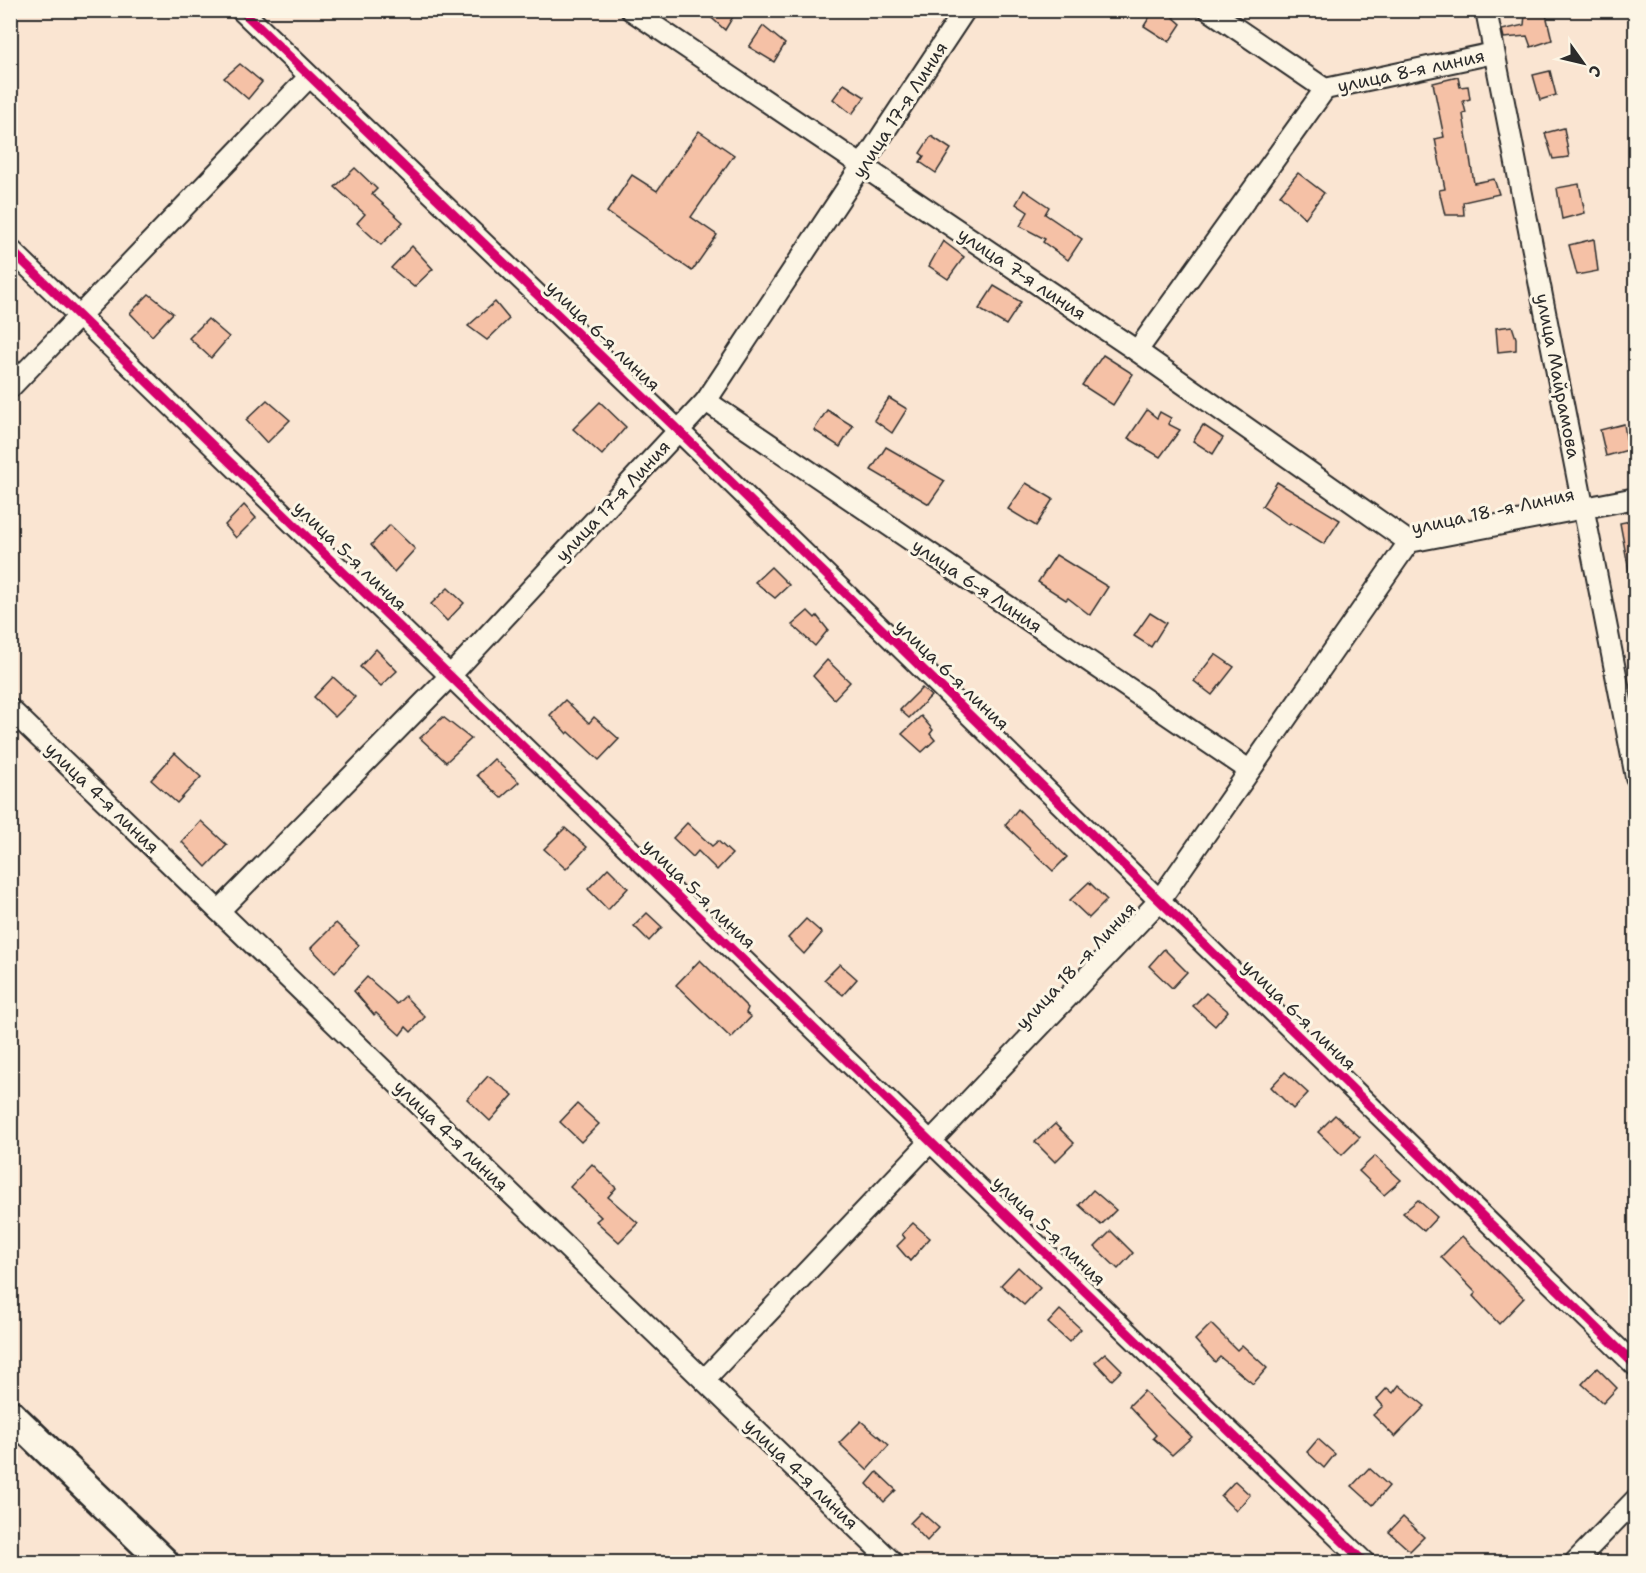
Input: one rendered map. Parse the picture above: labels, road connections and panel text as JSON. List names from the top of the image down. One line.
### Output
{"streets":{"street":["улица 8-я линия","улица 17-я Линия","улица 7-я линия","улица 6-я линия","улица Майрамова","улица 18 -я Линия","улица 5-я линия","улица 6-я Линия","улица 4-я линия"]},"crossings":[["улица 8-я линия","улица Майрамова"],["улица 17-я Линия","улица 7-я линия"],["улица 17-я Линия","улица 6-я линия"],["улица 17-я Линия","улица 5-я линия"],["улица 17-я Линия","улица 6-я Линия"],["улица 17-я Линия","улица 4-я линия"],["улица 7-я линия","улица 18 -я Линия"],["улица 6-я линия","улица 18 -я Линия"],["улица Майрамова","улица 18 -я Линия"],["улица 18 -я Линия","улица 5-я линия"],["улица 18 -я Линия","улица 6-я Линия"],["улица 18 -я Линия","улица 4-я линия"]],"north":"bottom right"}
